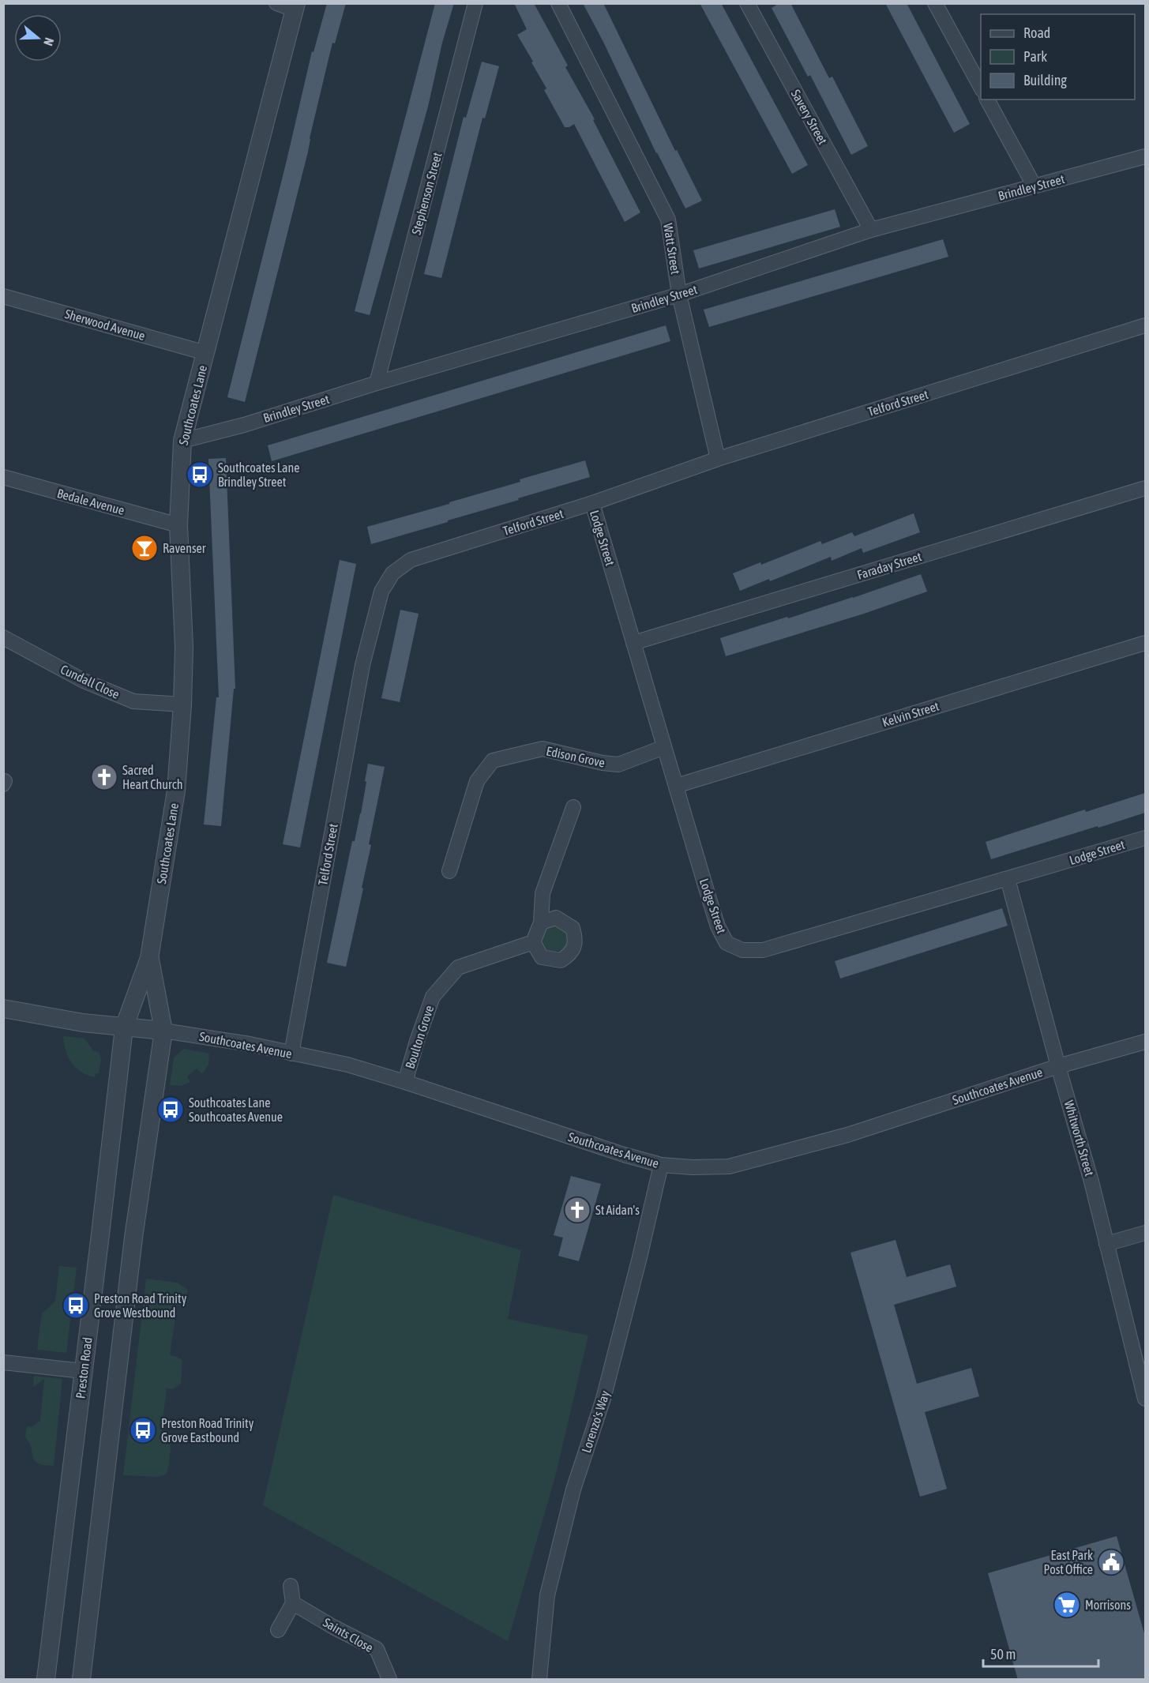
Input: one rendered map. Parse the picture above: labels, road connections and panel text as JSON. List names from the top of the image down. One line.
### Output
{"streets":{"street":["Savery Street","Brindley Street","Stephenson Street","Watt Street","Sherwood Avenue","Telford Street","Southcoates Lane","Bedale Avenue","Lodge Street","Faraday Street","Cundall Close","Kelvin Street","Edison Grove","Boulton Grove","Southcoates Avenue","Whitworth Street","Preston Road","Lorenzo's Way","Saints Close"]},"crossings":[["Savery Street","Brindley Street"],["Brindley Street","Stephenson Street"],["Brindley Street","Watt Street"],["Brindley Street","Southcoates Lane"],["Watt Street","Telford Street"],["Sherwood Avenue","Southcoates Lane"],["Telford Street","Lodge Street"],["Telford Street","Southcoates Avenue"],["Southcoates Lane","Bedale Avenue"],["Southcoates Lane","Cundall Close"],["Southcoates Lane","Southcoates Avenue"],["Southcoates Lane","Preston Road"],["Lodge Street","Faraday Street"],["Lodge Street","Kelvin Street"],["Lodge Street","Edison Grove"],["Lodge Street","Whitworth Street"],["Boulton Grove","Southcoates Avenue"],["Southcoates Avenue","Whitworth Street"],["Southcoates Avenue","Lorenzo's Way"]],"places":{"bus stop":["Southcoates Lane Brindley Street","Southcoates Lane Southcoates Avenue","Preston Road Trinity Grove Westbound","Preston Road Trinity Grove Eastbound"],"bar":["Ravenser"],"church":["Sacred Heart Church","St Aidan's"],"public building":["East Park Post Office"],"supermarket":["Morrisons"]},"legend":["Road","Park","Building"],"scale_bar":"50 m","north":"right"}
